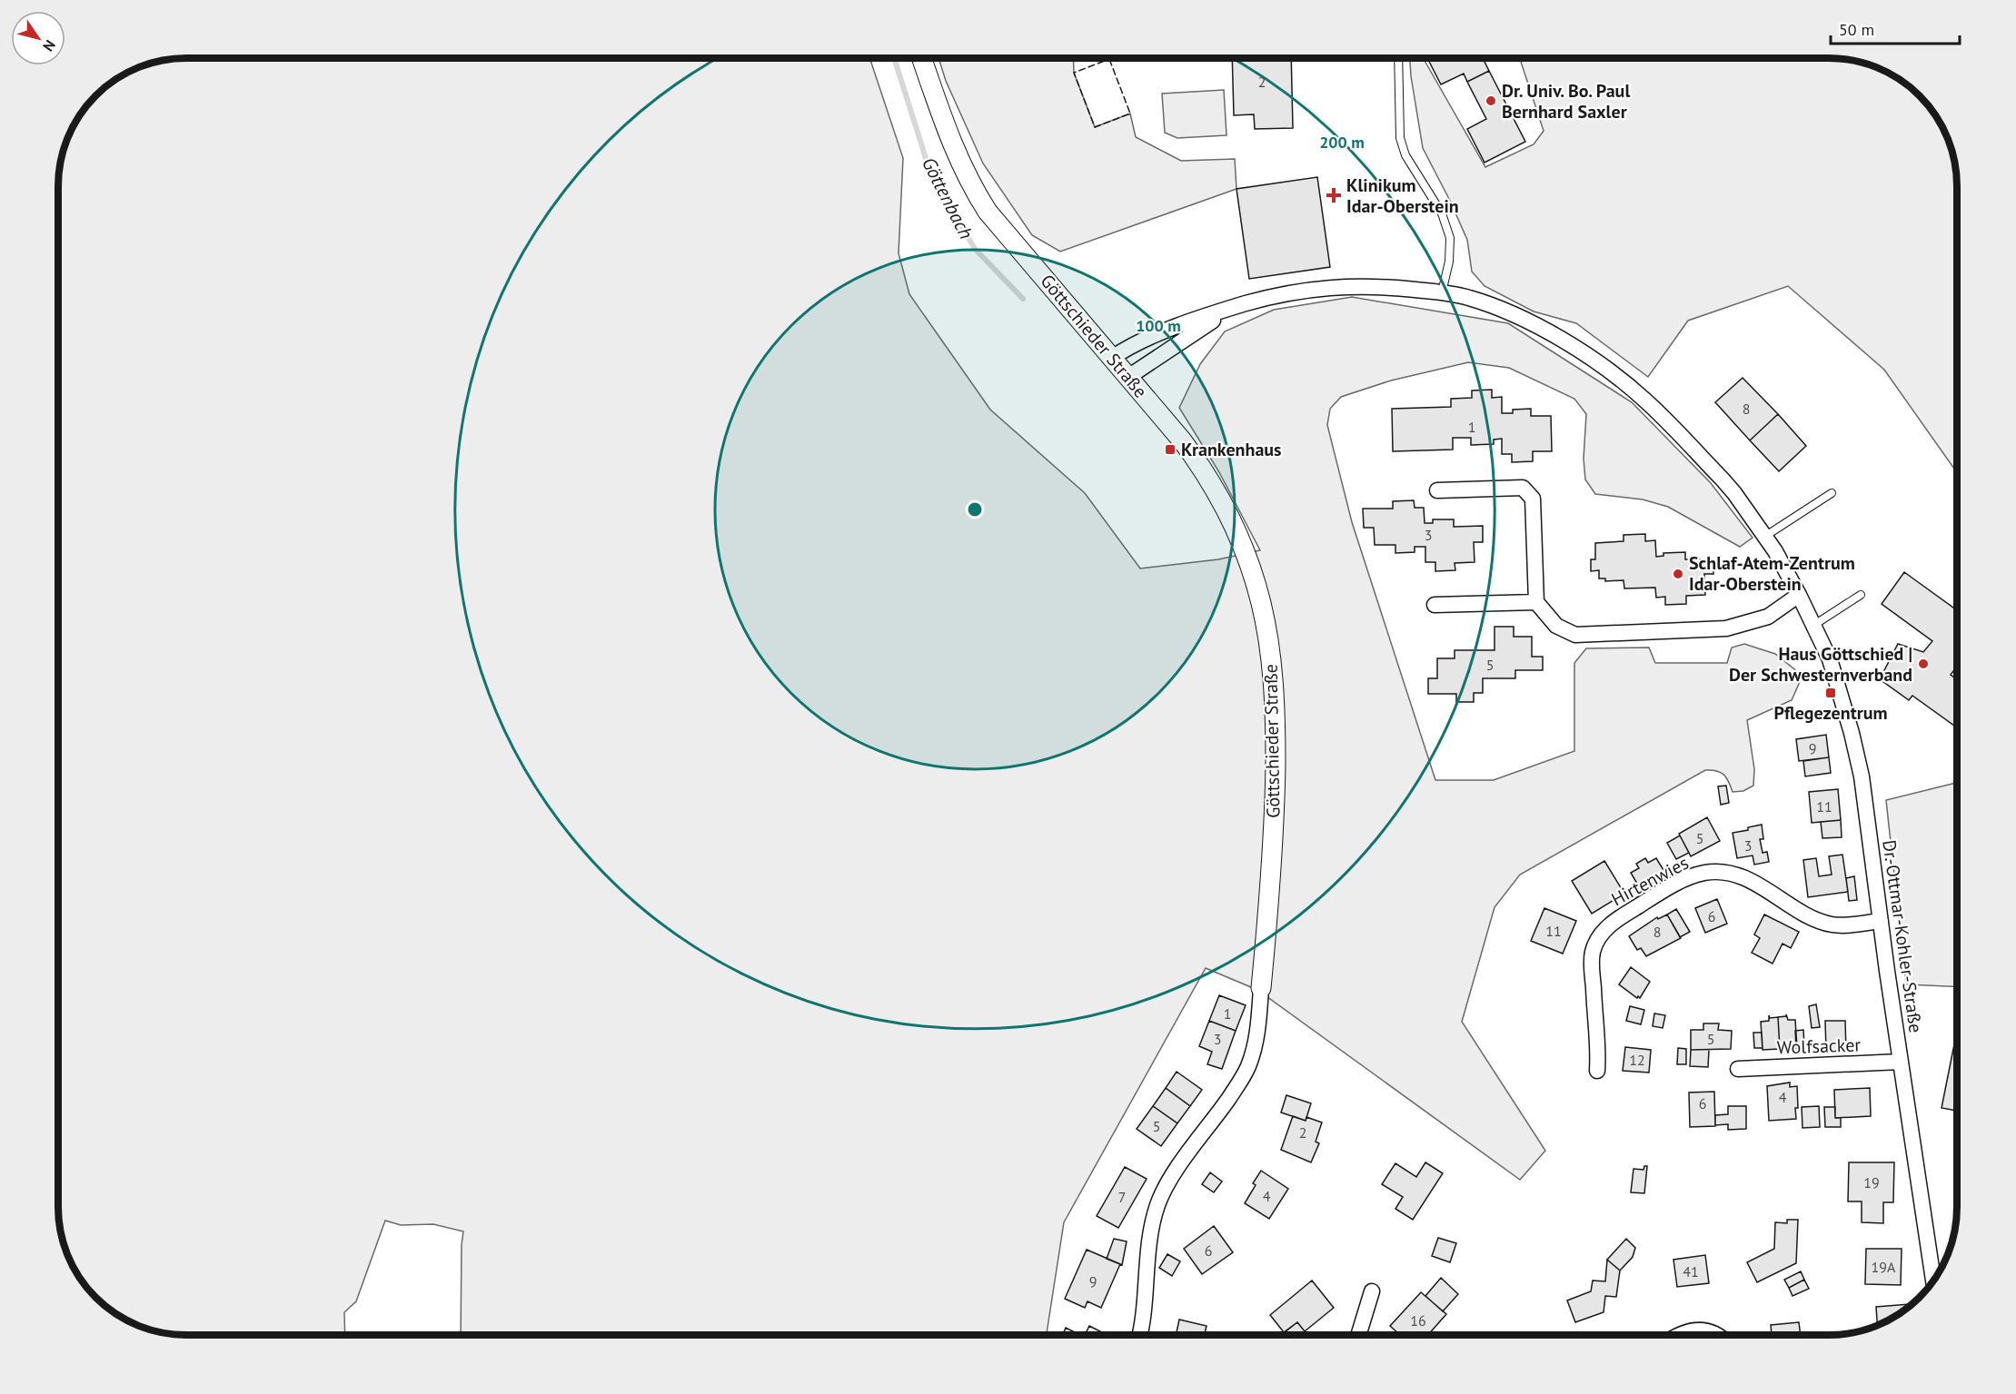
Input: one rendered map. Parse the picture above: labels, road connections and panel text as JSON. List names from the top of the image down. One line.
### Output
{"streets":{"street":["Göttschieder Straße","Hirtenwies","Dr.-Ottmar-Kohler-Straße","Wolfsacker"]},"crossings":[["Göttschieder Straße","Dr.-Ottmar-Kohler-Straße"],["Hirtenwies","Dr.-Ottmar-Kohler-Straße"],["Dr.-Ottmar-Kohler-Straße","Wolfsacker"]],"water":["Göttenbach"],"places":{"other":["Dr. Univ. Bo. Paul Bernhard Saxler","Schlaf-Atem-Zentrum Idar-Oberstein","Haus Göttschied | Der Schwesternverband"],"health":["Klinikum Idar-Oberstein"],"transit":["Krankenhaus","Pflegezentrum"]},"house_numbers":["2","8","1","3","5","9","11","5","3","6","11","8","1","3","5","12","4","6","5","2","19","4","7","6","19A","41","9","16"],"scale_bar":"50 m","north":"bottom right","rings":["200 m","100 m"]}
